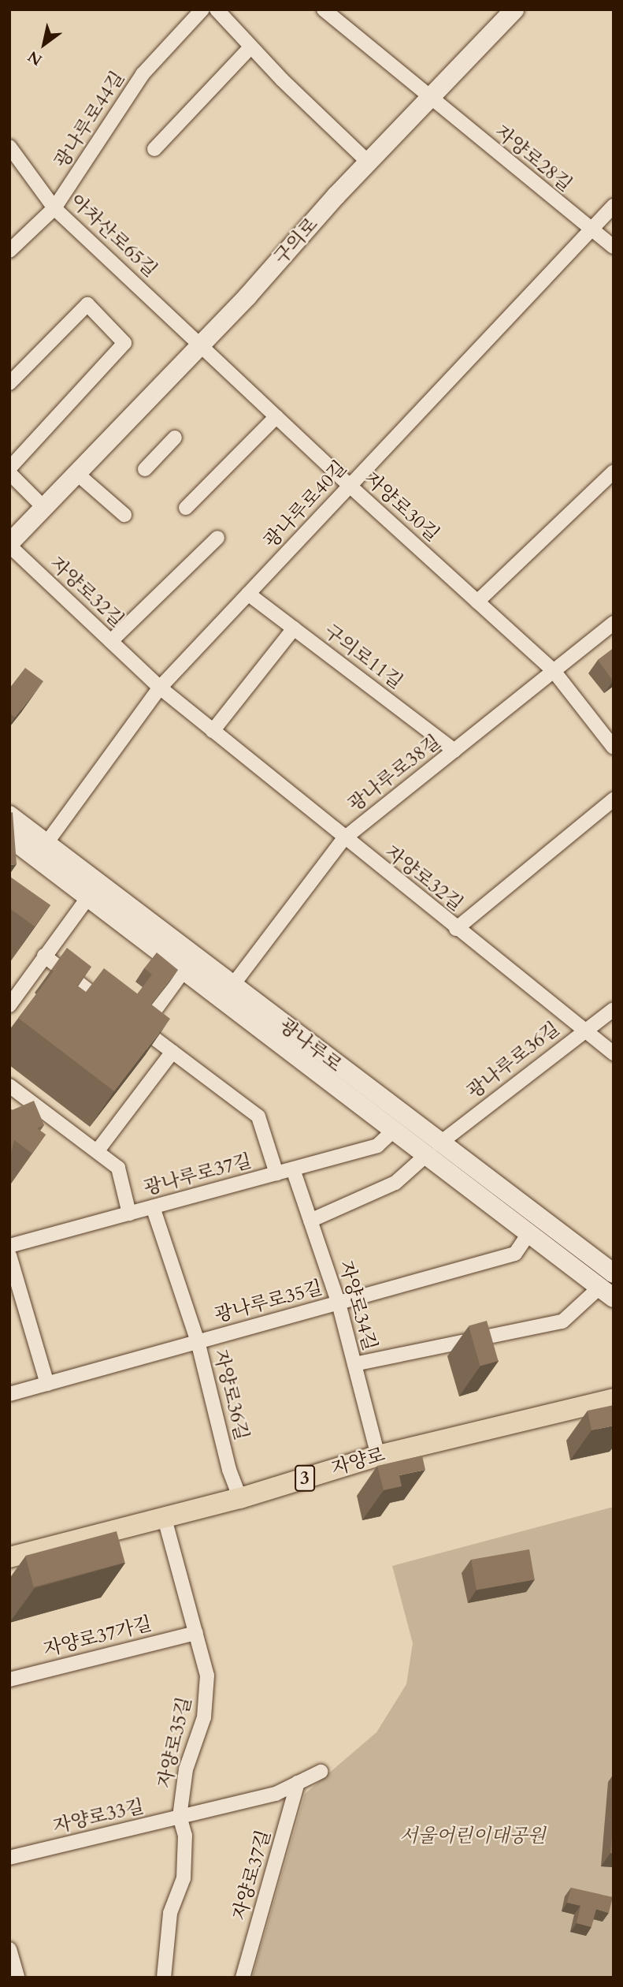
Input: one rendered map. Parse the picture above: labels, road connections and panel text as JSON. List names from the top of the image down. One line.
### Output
{"streets":{"main road":["구의로","광나루로","자양로","3"],"street":["광나루로44길","자양로28길","아차산로65길","광나루로40길","자양로30길","자양로32길","구의로11길","광나루로38길","광나루로36길","광나루로37길","광나루로35길","자양로34길","자양로36길","자양로37가길","자양로35길","자양로33길","자양로37길"]},"crossings":[["광나루로44길","아차산로65길"],["자양로28길","구의로"],["자양로28길","광나루로40길"],["아차산로65길","구의로"],["아차산로65길","자양로30길"],["구의로","자양로30길"],["구의로","자양로32길"],["광나루로40길","자양로30길"],["광나루로40길","자양로32길"],["광나루로40길","구의로11길"],["광나루로40길","광나루로"],["자양로30길","광나루로38길"],["자양로32길","광나루로38길"],["자양로32길","광나루로36길"],["구의로11길","광나루로38길"],["광나루로38길","광나루로"],["광나루로","광나루로36길"],["광나루로","광나루로37길"],["광나루로","광나루로35길"],["광나루로","자양로34길"],["광나루로37길","자양로34길"],["광나루로37길","자양로36길"],["광나루로35길","자양로34길"],["광나루로35길","자양로36길"],["자양로34길","자양로"],["자양로36길","자양로"],["자양로","자양로35길"],["자양로37가길","자양로35길"],["자양로35길","자양로33길"],["자양로33길","자양로37길"]],"parks":["서울어린이대공원"],"north":"bottom left"}
